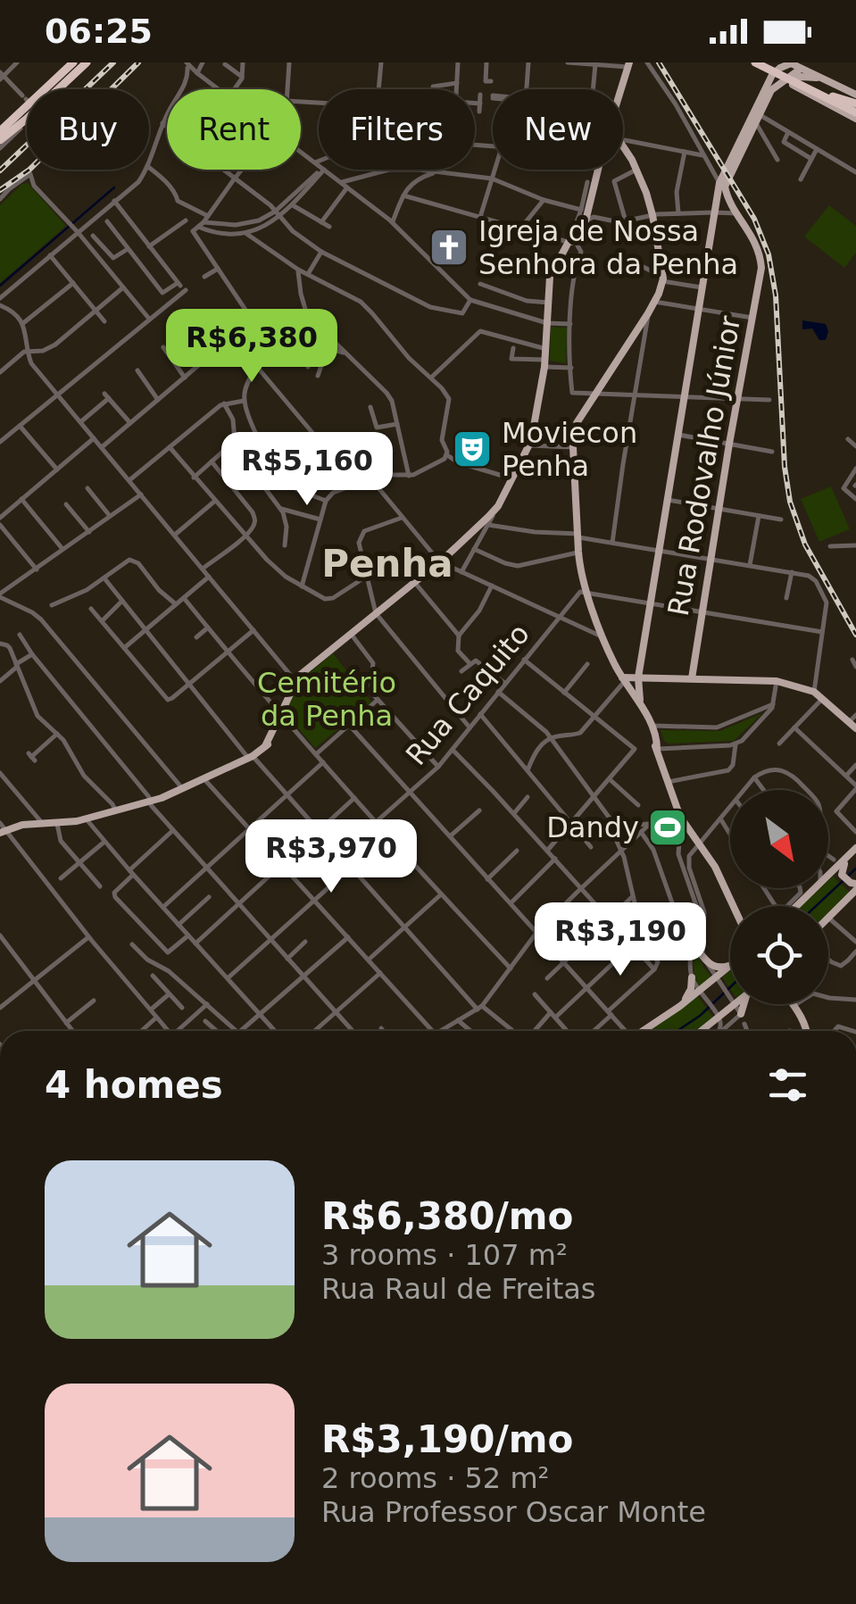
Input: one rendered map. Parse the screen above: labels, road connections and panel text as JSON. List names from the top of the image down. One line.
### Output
{"streets":{"main road":["Rua Rodovalho Júnior"],"street":["Rua Caquito"]},"districts":["Penha"],"parks":["Cemitério da Penha"],"places":{"church":["Igreja de Nossa Senhora da Penha"],"theatre":["Moviecon Penha"],"sports":["Dandy"]},"north":"bottom right","page":{"status":"06:25","chip":["Buy","Rent","Filters","New"],"price":["R$6,380","R$5,160","R$3,970","R$3,190"],"heading":"4 homes","list":[{"name":"R$6,380/mo","note":"3 rooms · 107 m² · Rua Raul de Freitas"},{"name":"R$3,190/mo","note":"2 rooms · 52 m² · Rua Professor Oscar Monte"}]}}
